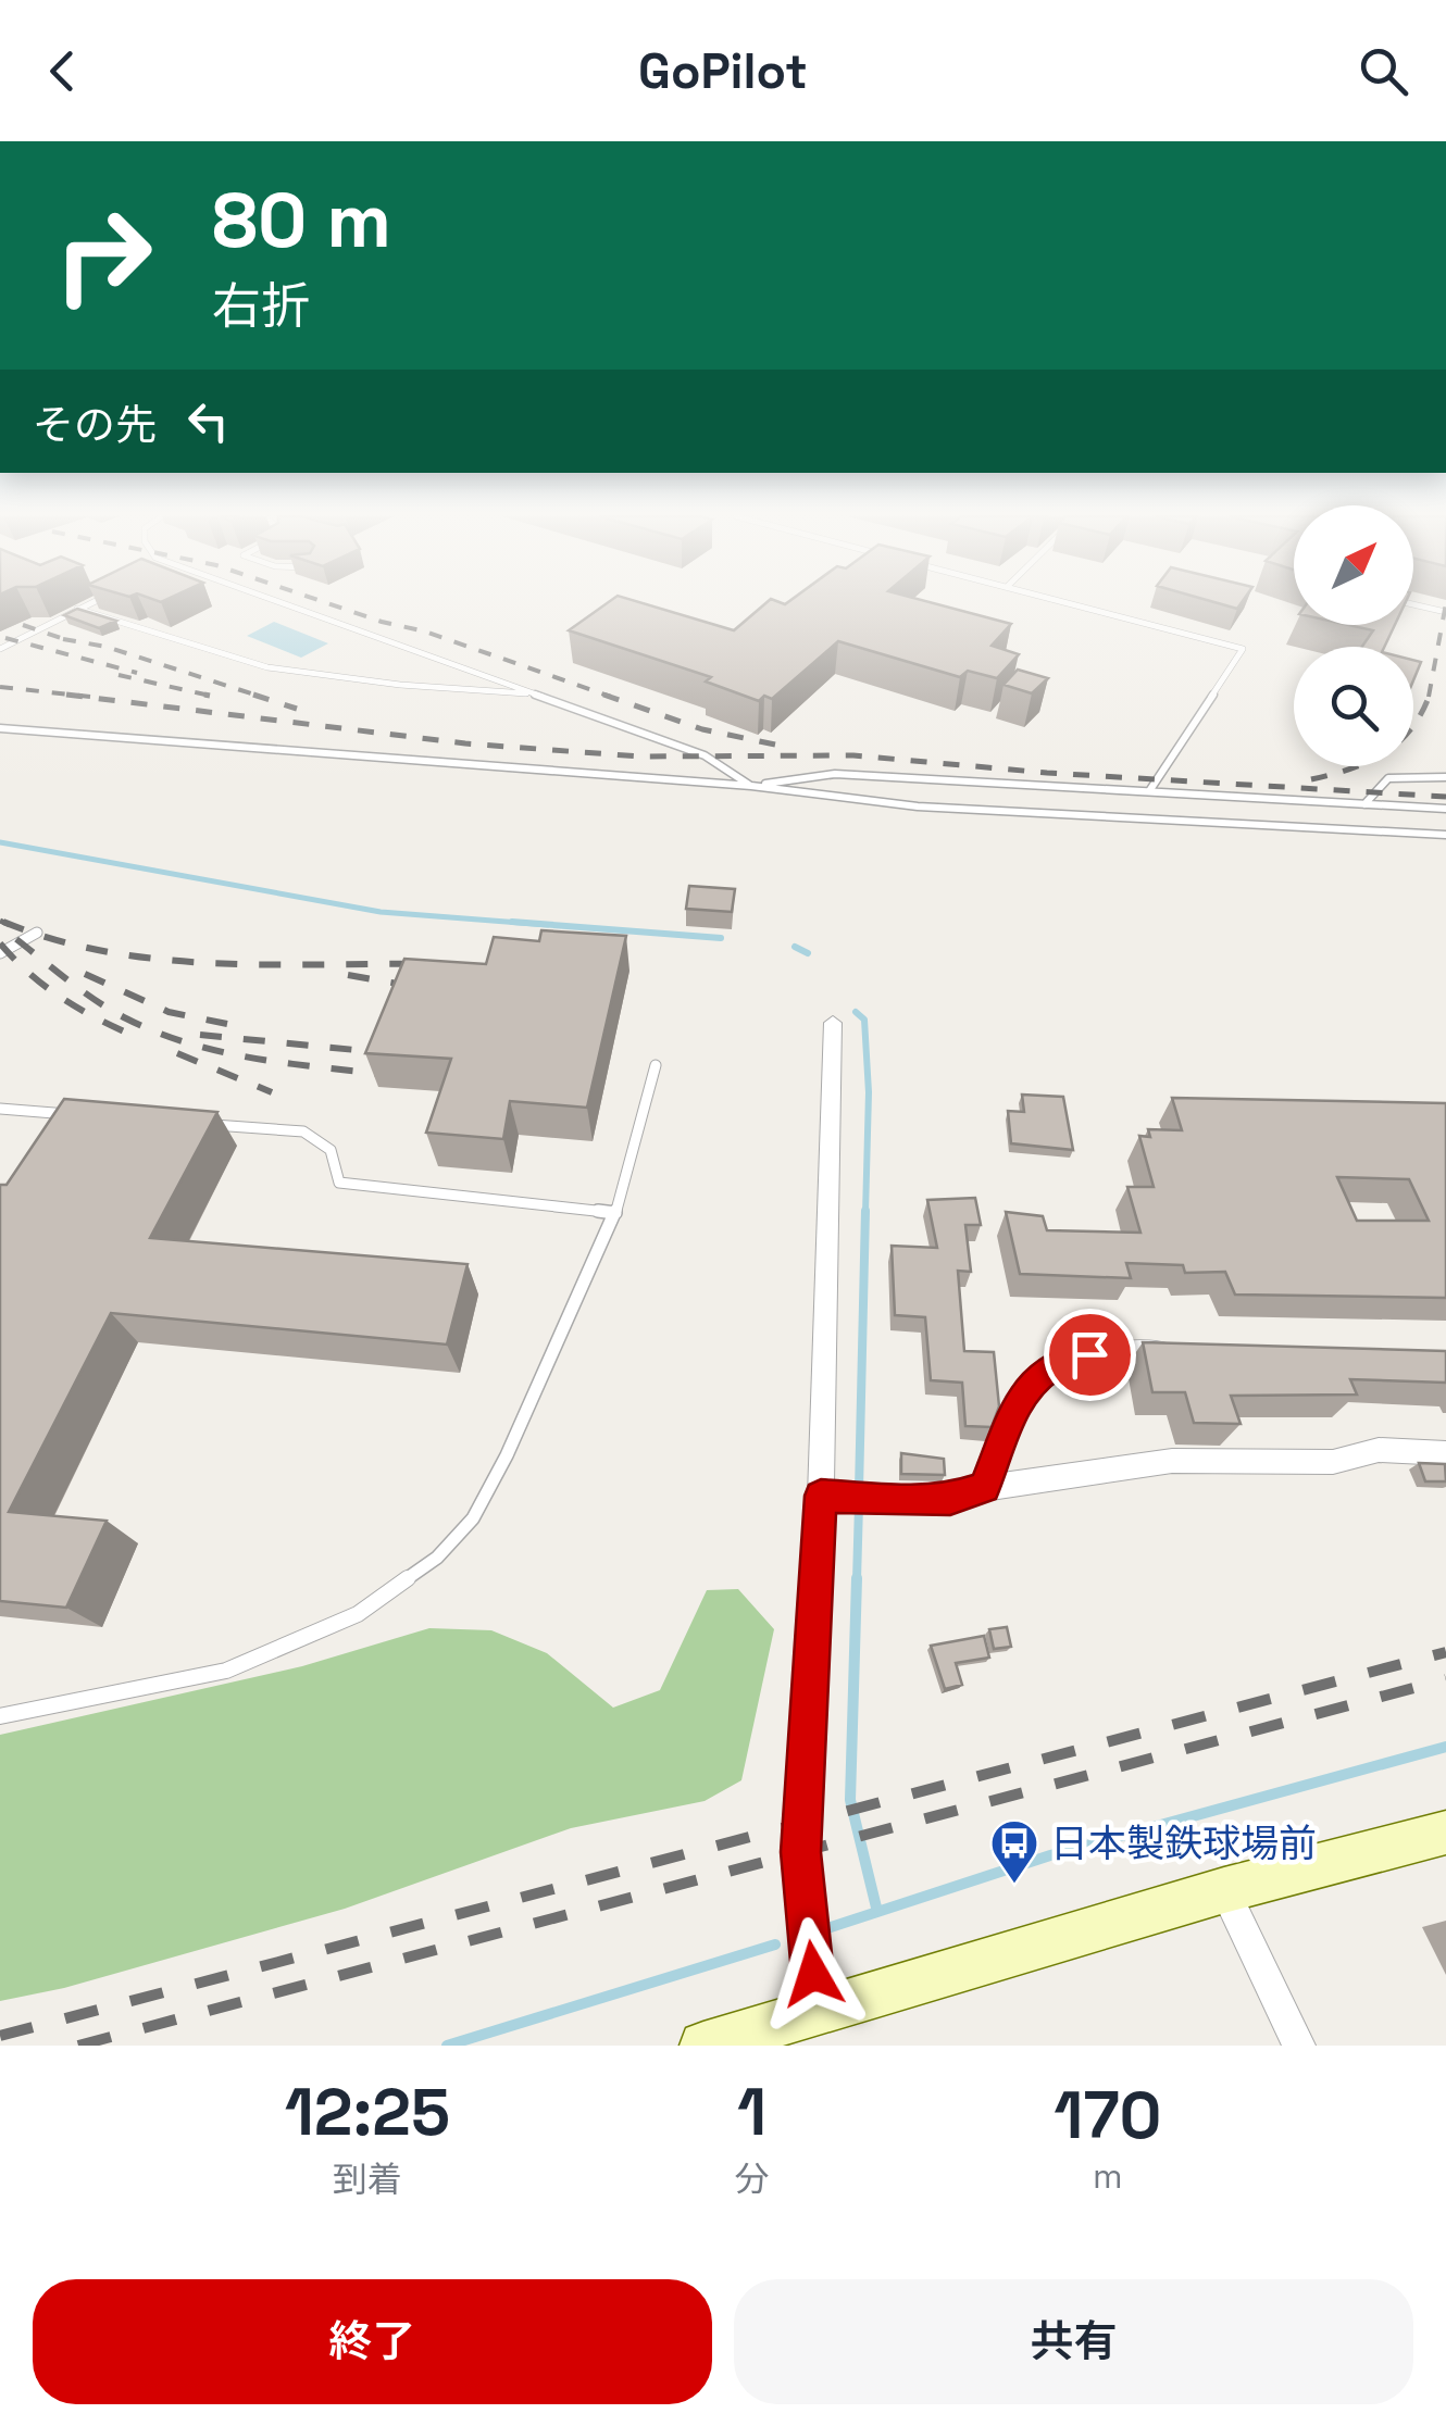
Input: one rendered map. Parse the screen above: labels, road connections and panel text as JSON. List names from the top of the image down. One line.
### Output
{"places":{"bus stop":["日本製鉄球場前"]},"north":"top right","page":{"header":"GoPilot","turn":["80 m","右折"],"then":"その先","eta":["12:25","到着","1","分","170","m"],"buttons":["終了","共有"]}}
